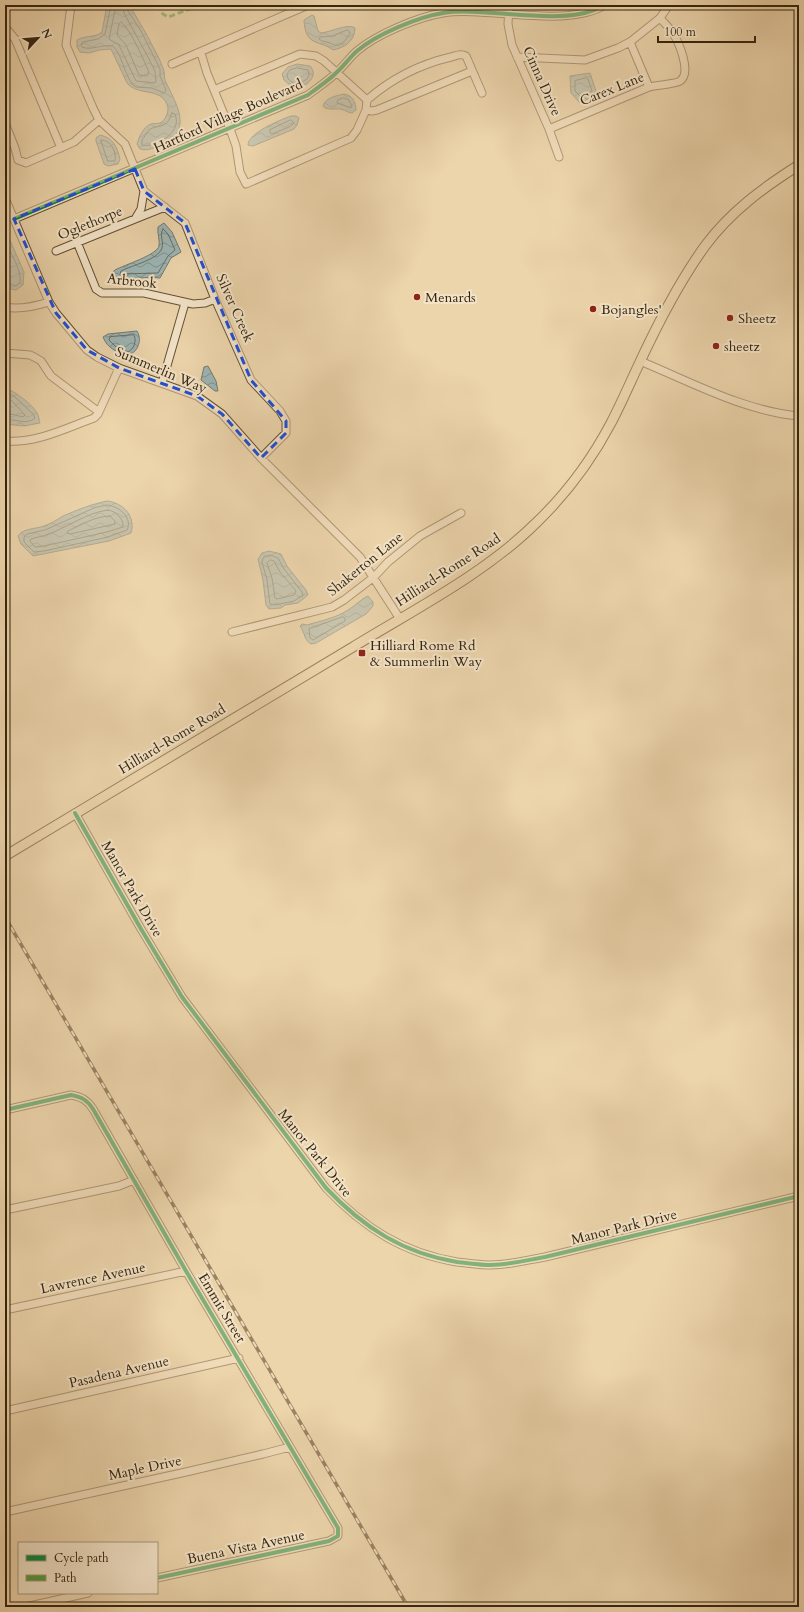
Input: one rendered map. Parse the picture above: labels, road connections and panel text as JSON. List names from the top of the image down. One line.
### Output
{"streets":{"main road":["Hilliard-Rome Road"],"street":["Cinna Drive","Carex Lane","Hartford Village Boulevard","Oglethorpe","Arbrook","Silver Creek","Summerlin Way","Shakerton Lane","Manor Park Drive","Lawrence Avenue","Emmit Street","Pasadena Avenue","Maple Drive","Buena Vista Avenue"]},"crossings":[["Cinna Drive","Carex Lane"],["Cinna Drive","Hartford Village Boulevard"],["Hartford Village Boulevard","Silver Creek"],["Hartford Village Boulevard","Summerlin Way"],["Oglethorpe","Arbrook"],["Oglethorpe","Silver Creek"],["Arbrook","Silver Creek"],["Silver Creek","Summerlin Way"],["Summerlin Way","Shakerton Lane"],["Summerlin Way","Hilliard-Rome Road"],["Hilliard-Rome Road","Manor Park Drive"],["Lawrence Avenue","Emmit Street"],["Emmit Street","Pasadena Avenue"],["Emmit Street","Maple Drive"],["Emmit Street","Buena Vista Avenue"]],"places":{"other":["Menards","Bojangles'","Sheetz","sheetz"],"transit":["Hilliard Rome Rd & Summerlin Way"]},"legend":["Cycle path","Path"],"scale_bar":"100 m","north":"top right"}
